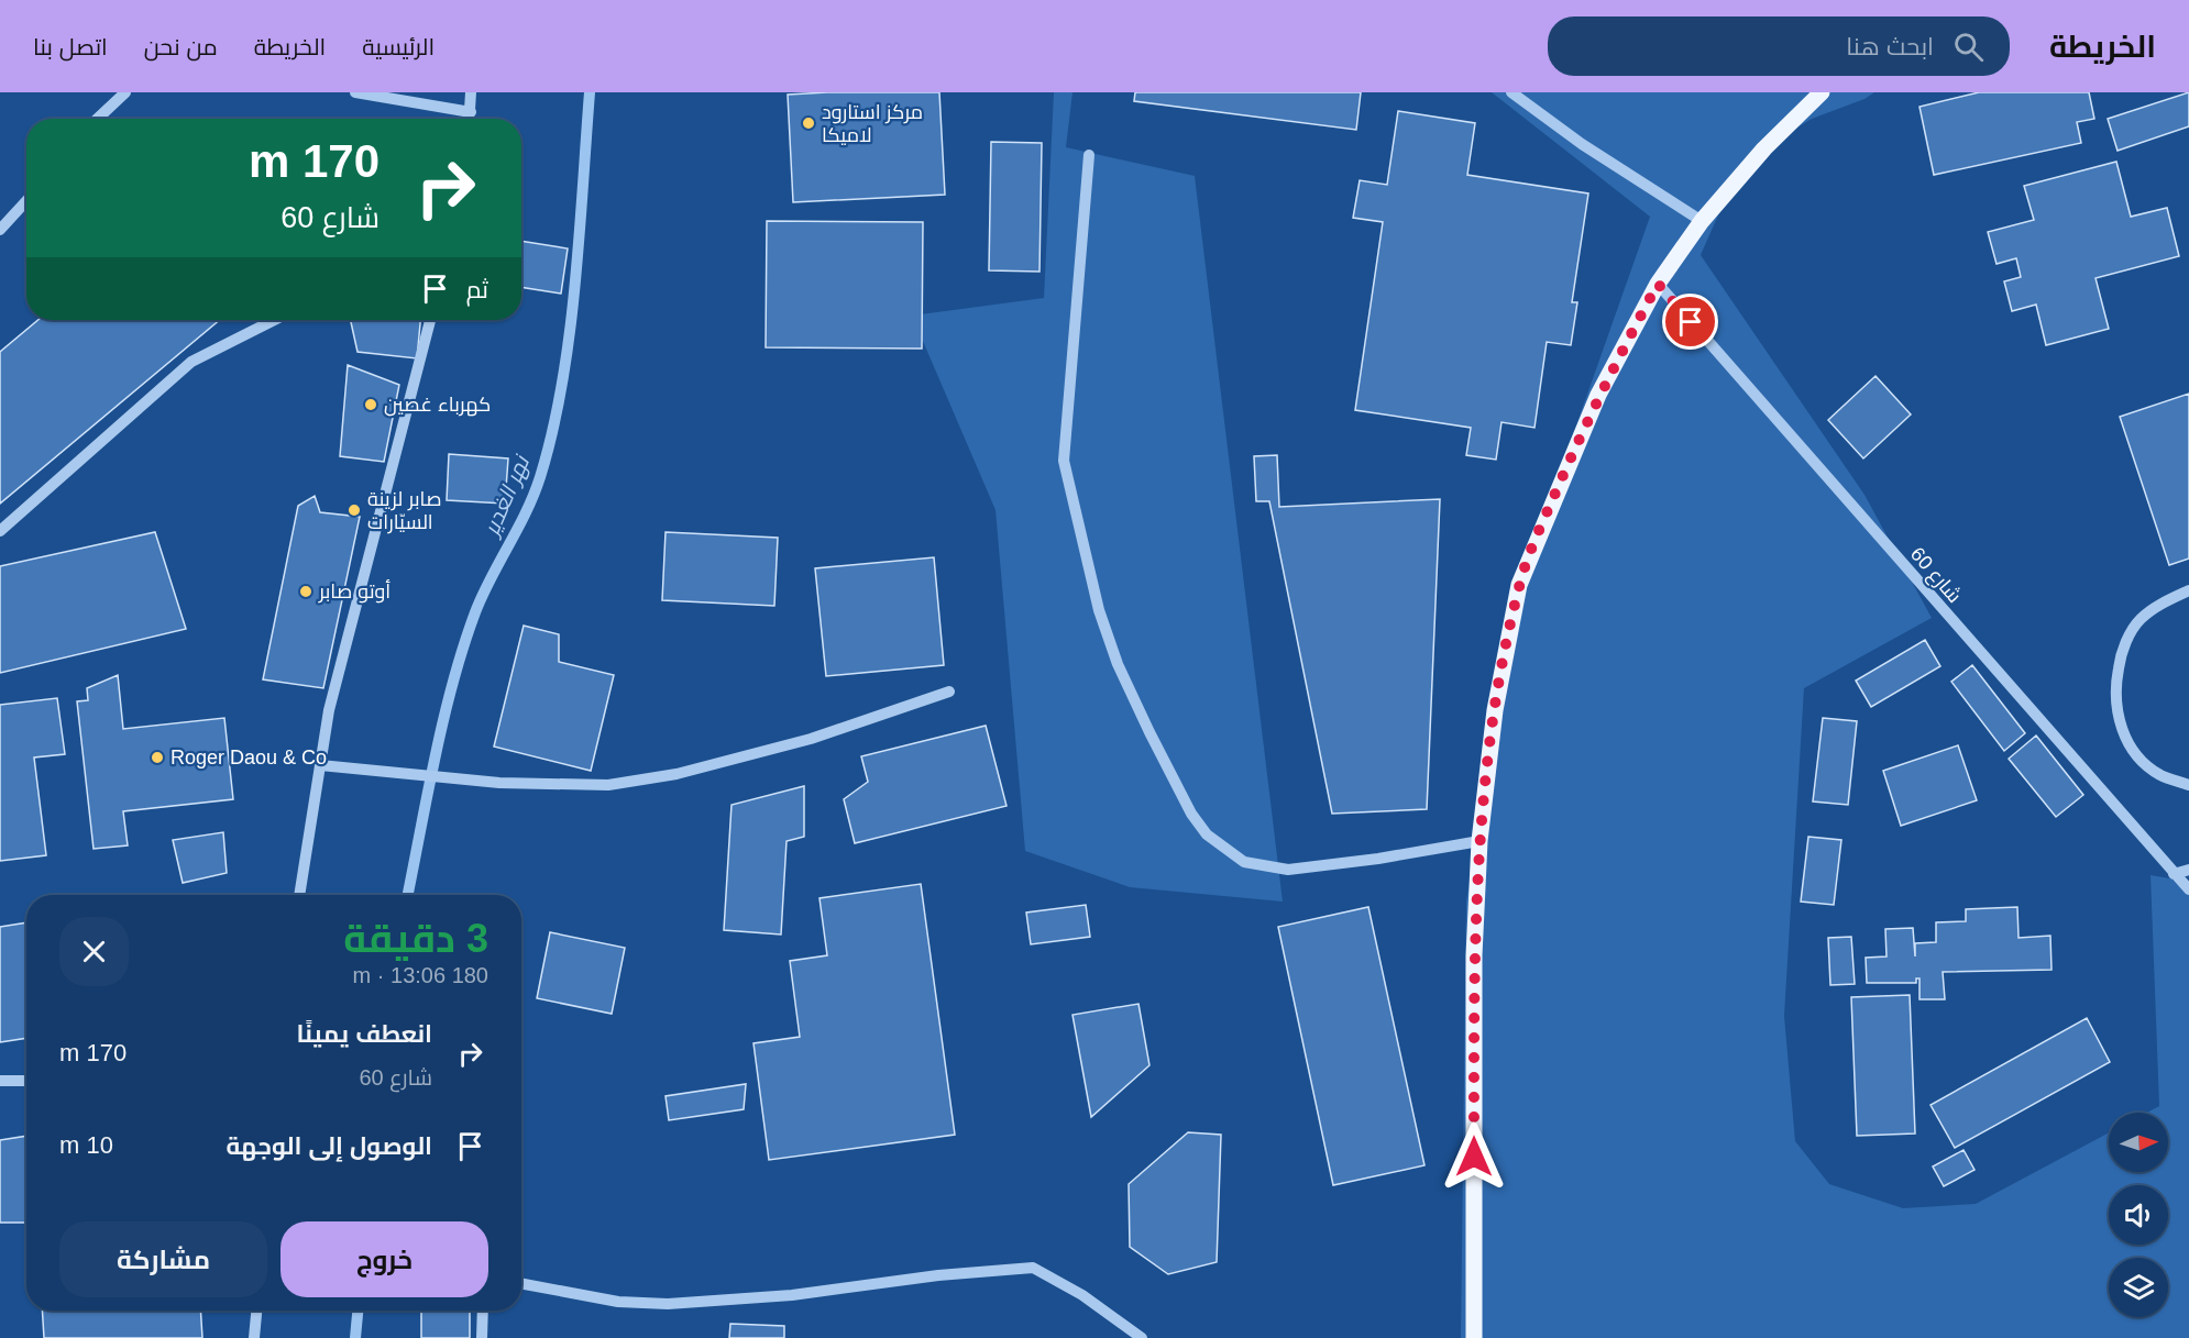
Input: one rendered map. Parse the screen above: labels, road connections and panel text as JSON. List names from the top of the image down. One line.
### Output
{"streets":{"street":["شارع 60"]},"water":["نهر الغدير"],"places":["مركز استارود لاميكا","كهرباء غصين","صابر لزينة السيّارات","أوتو صابر","Roger Daou & Co"],"north":"right","page":{"header":"الخريطة","search":"ابحث هنا","nav":["الرئيسية","الخريطة","من نحن","اتصل بنا"],"turn":["170 m","شارع 60"],"then":"ثم","heading":["3 دقيقة","180 m · 13:06"],"list":[{"name":"انعطف يمينًا","note":"شارع 60","value":"170 m"},{"name":"الوصول إلى الوجهة","value":"10 m"}],"buttons":["خروج","مشاركة"]}}
